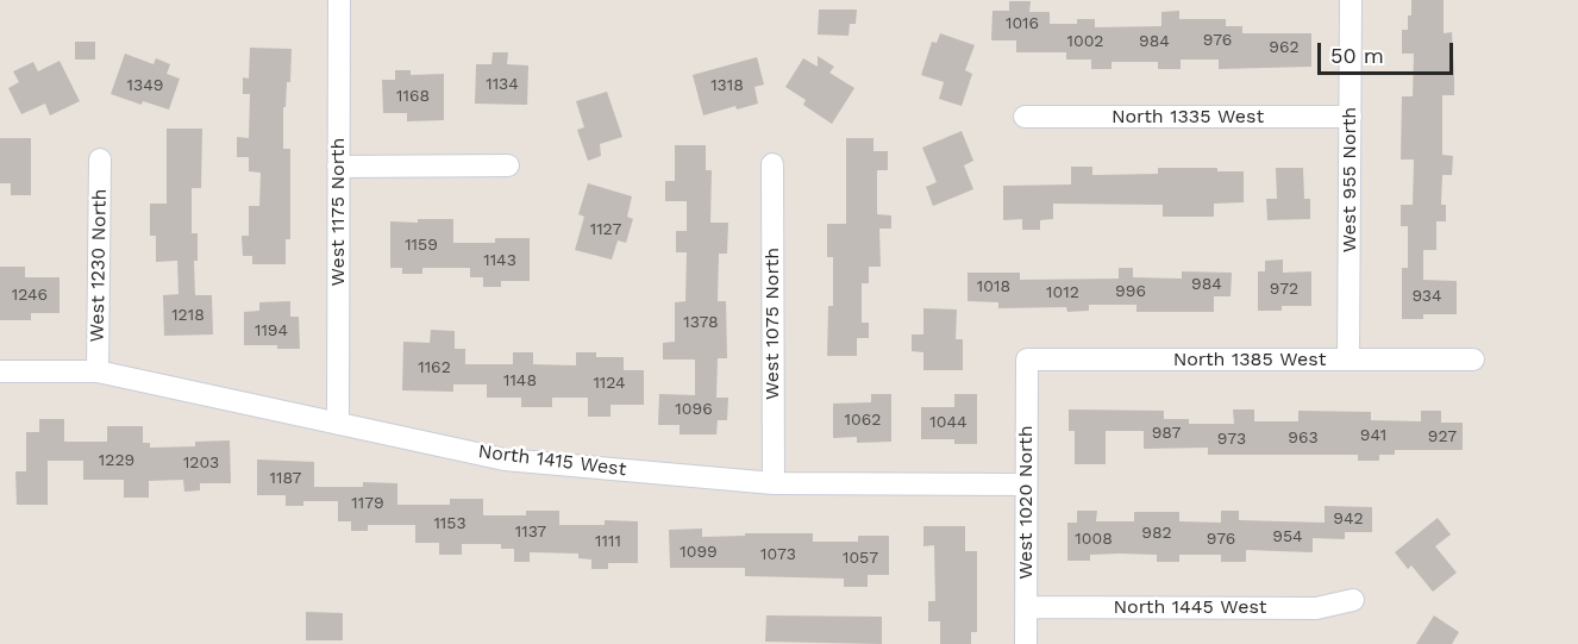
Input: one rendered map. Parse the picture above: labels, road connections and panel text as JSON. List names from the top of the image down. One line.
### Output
{"streets":{"street":["North 1335 West","West 955 North","West 1175 North","West 1230 North","West 1075 North","North 1385 West","North 1415 West","West 1020 North","North 1445 West"]},"crossings":[["North 1335 West","West 955 North"],["West 955 North","North 1385 West"],["West 1175 North","North 1415 West"],["West 1230 North","North 1415 West"],["West 1075 North","North 1415 West"],["North 1385 West","West 1020 North"],["North 1415 West","West 1020 North"],["West 1020 North","North 1445 West"]],"house_numbers":["1016","976","1002","984","962","1134","1349","1318","1168","1127","1159","1143","984","1018","972","996","1012","1246","934","1218","1378","1194","1162","1148","1124","1096","1062","1044","987","941","927","963","973","1229","1203","1187","1179","942","1153","1137","982","954","1008","976","1111","1099","1073","1057"],"scale_bar":"50 m"}
